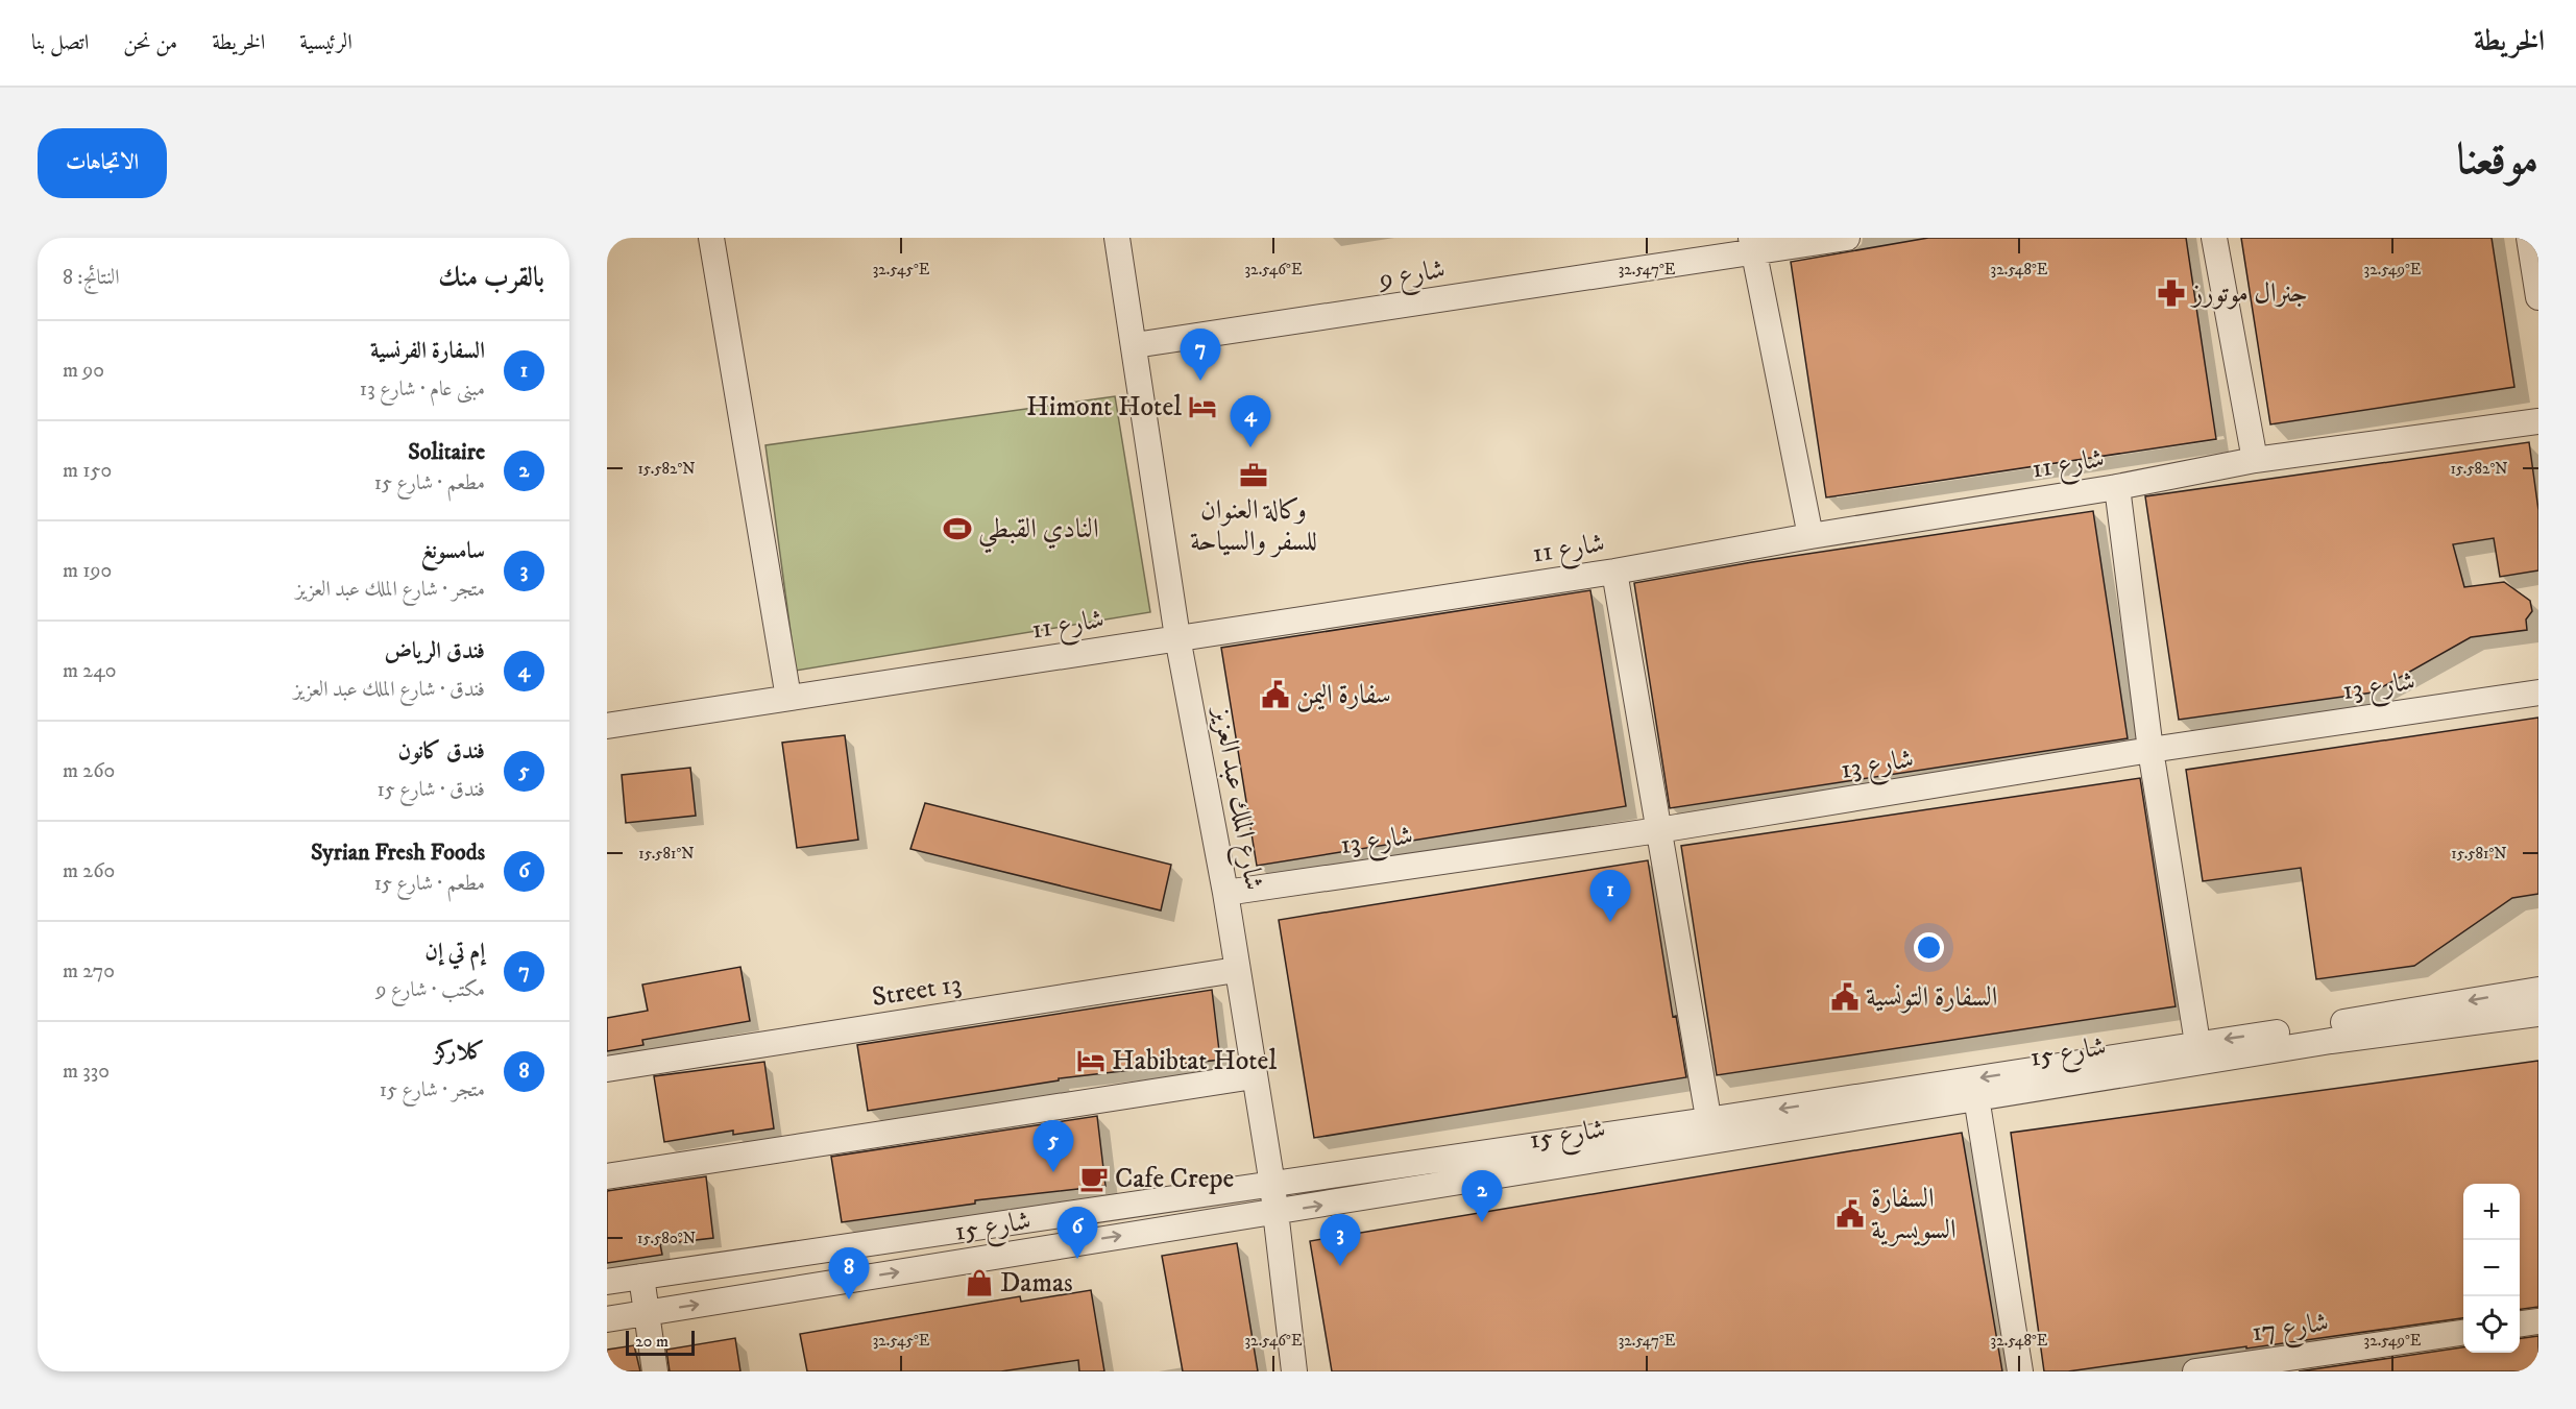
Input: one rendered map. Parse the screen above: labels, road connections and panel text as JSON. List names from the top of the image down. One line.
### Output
{"streets":{"street":["شارع 9","شارع 11","شارع 13","شارع الملك عبد العزيز","Street 13","شارع 15","شارع 17"]},"crossings":[["شارع 9","شارع الملك عبد العزيز"],["شارع 11","شارع الملك عبد العزيز"],["شارع 13","شارع الملك عبد العزيز"],["شارع الملك عبد العزيز","Street 13"],["شارع الملك عبد العزيز","شارع 15"]],"places":{"pharmacy":["جنرال موتورز"],"hotel":["Himont Hotel","Habibtat Hotel"],"office":["وكالة العنوان للسفر والسياحة"],"sports":["النادي القبطي"],"public building":["سفارة اليمن","السفارة التونسية","السفارة السويسرية"],"cafe":["Cafe Crepe"],"shop":["Damas"]},"scale_bar":"20 m","page":{"header":"الخريطة","nav":["الرئيسية","الخريطة","من نحن","اتصل بنا"],"title":"موقعنا","buttons":"الاتجاهات","heading":["بالقرب منك","النتائج: 8"],"list":[{"mark":"1","name":"السفارة الفرنسية","note":"مبنى عام · شارع 13","value":"90 m"},{"mark":"2","name":"Solitaire","note":"مطعم · شارع 15","value":"150 m"},{"mark":"3","name":"سامسونغ","note":"متجر · شارع الملك عبد العزيز","value":"190 m"},{"mark":"4","name":"فندق الرياض","note":"فندق · شارع الملك عبد العزيز","value":"240 m"},{"mark":"5","name":"فندق كانون","note":"فندق · شارع 15","value":"260 m"},{"mark":"6","name":"Syrian Fresh Foods","note":"مطعم · شارع 15","value":"260 m"},{"mark":"7","name":"إم تي إن","note":"مكتب · شارع 9","value":"270 m"},{"mark":"8","name":"كلاركز","note":"متجر · شارع 15","value":"330 m"}],"pins":["7","4","1","5","2","6","3","8"],"map_buttons":["+","−"],"scale":"20 m"},"coordinates":["32.545°E","32.546°E","32.547°E","32.548°E","32.549°E","15.582°N","15.581°N","15.580°N"]}
